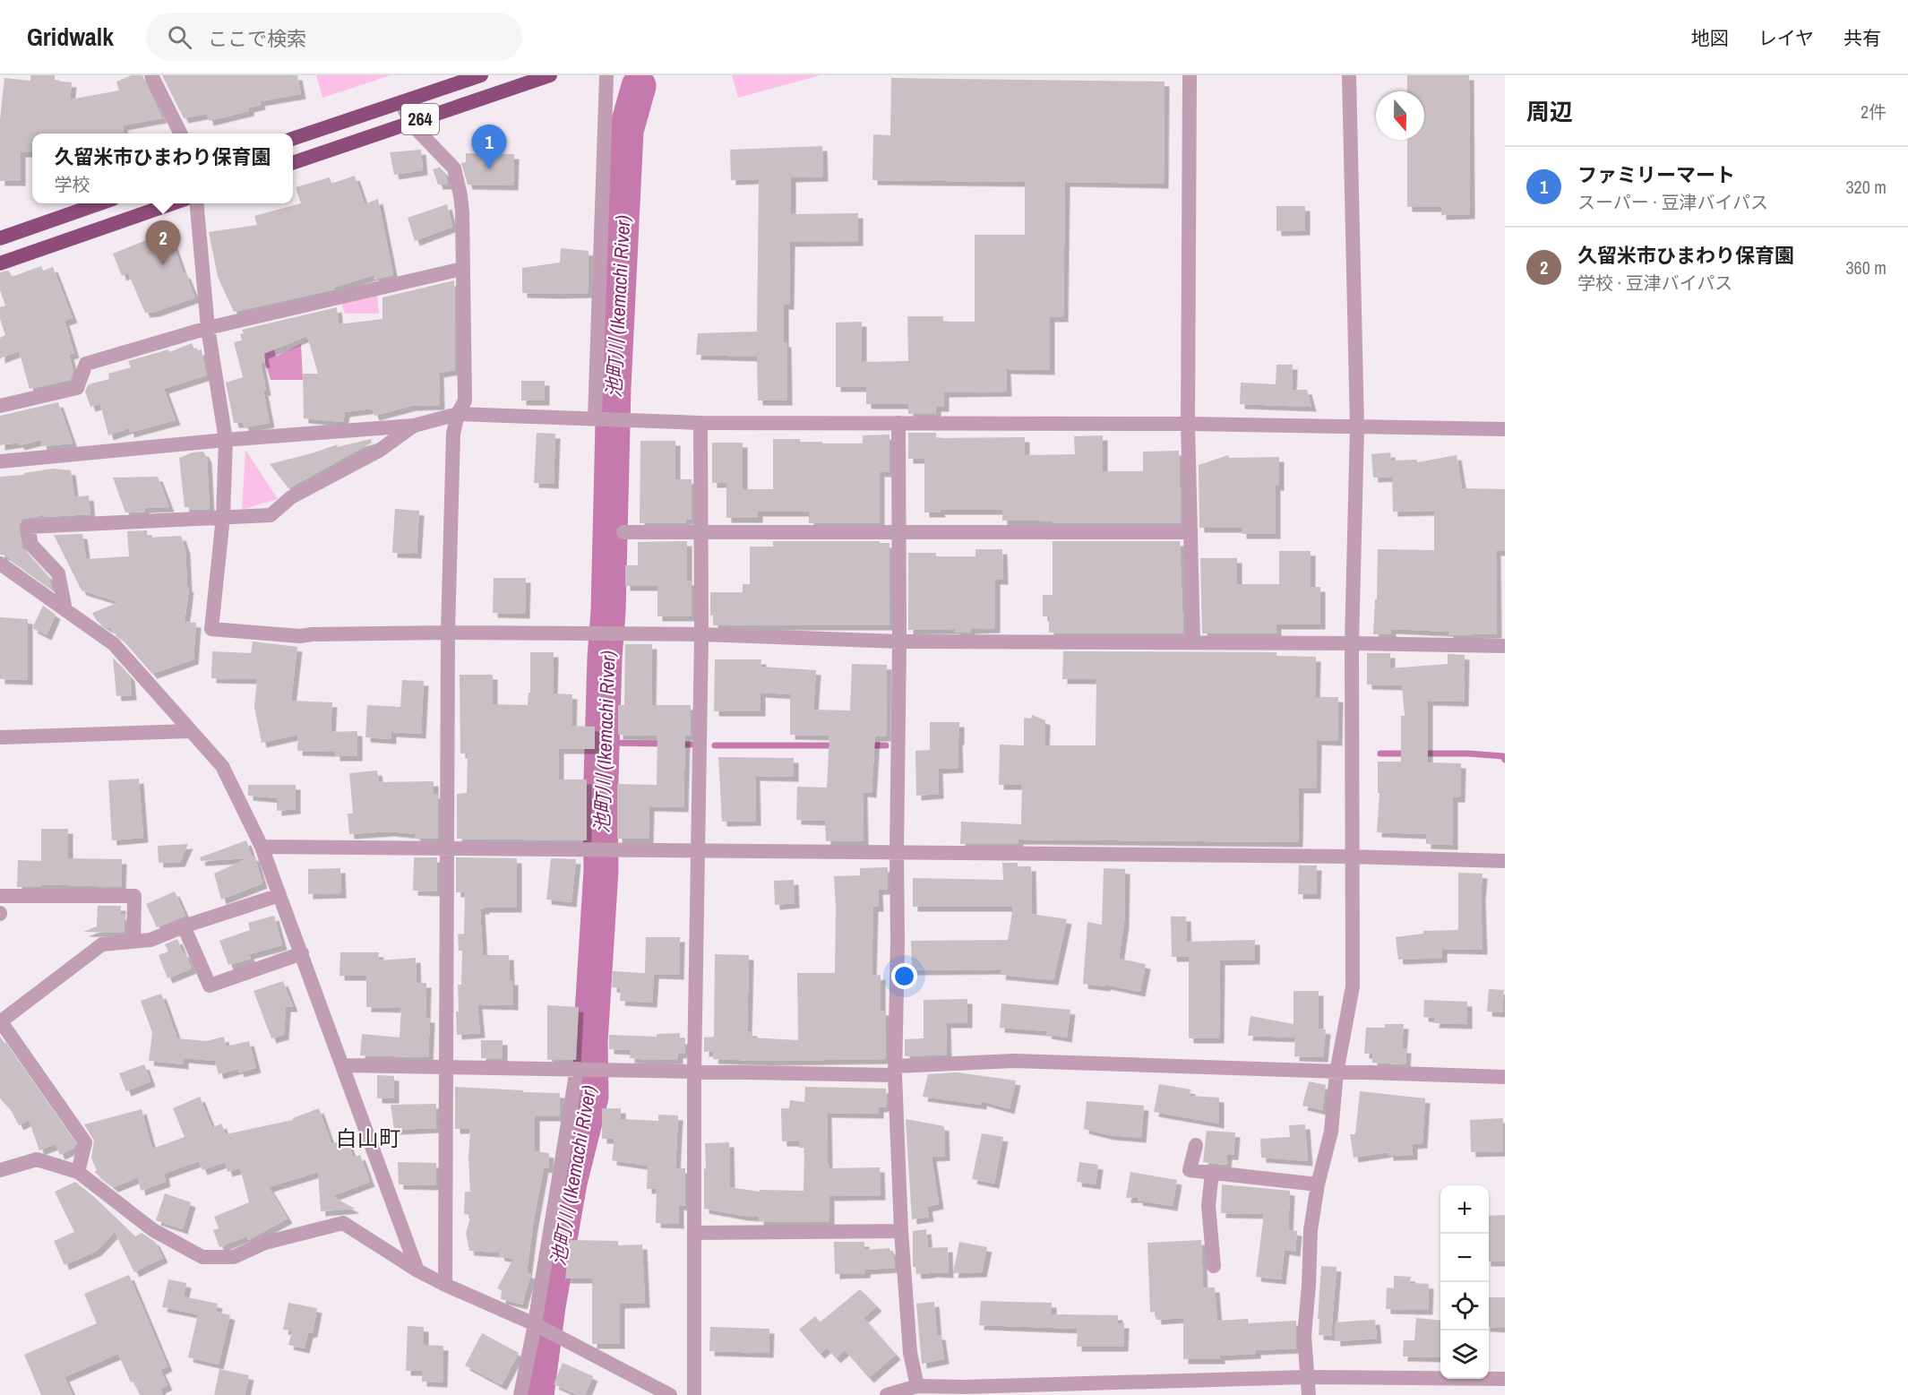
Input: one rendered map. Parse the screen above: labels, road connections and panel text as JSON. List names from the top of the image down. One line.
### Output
{"streets":{"highway":["264"]},"districts":["白山町"],"water":["池町川 (Ikemachi River)"],"north":"bottom","page":{"header":"Gridwalk","search":"ここで検索","nav":["地図","レイヤ","共有"],"heading":["周辺","2件"],"pins":["1","2"],"popup":["久留米市ひまわり保育園","学校"],"list":[{"mark":"1","name":"ファミリーマート","note":"スーパー · 豆津バイパス","value":"320 m"},{"mark":"2","name":"久留米市ひまわり保育園","note":"学校 · 豆津バイパス","value":"360 m"}],"map_buttons":["+","−"]}}
